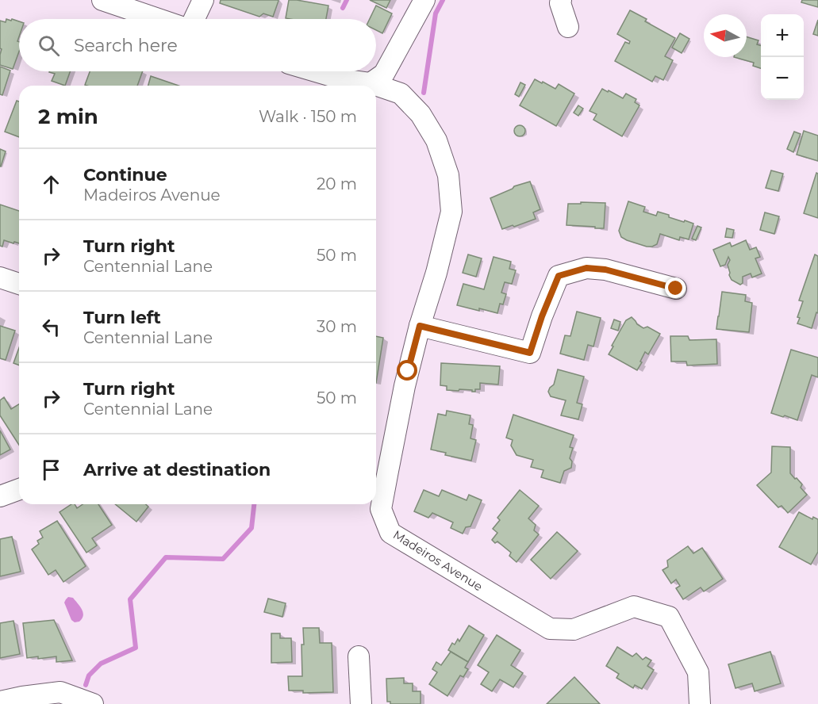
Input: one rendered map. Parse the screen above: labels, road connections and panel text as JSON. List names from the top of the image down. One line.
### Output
{"streets":{"street":["Madeiros Avenue"]},"north":"left","page":{"map_buttons":["+","−"],"search":"Search here","heading":["2 min","Walk · 150 m"],"list":[["Continue","Madeiros Avenue","20 m"],["Turn right","Centennial Lane","50 m"],["Turn left","Centennial Lane","30 m"],["Turn right","Centennial Lane","50 m"],"Arrive at destination"]}}
